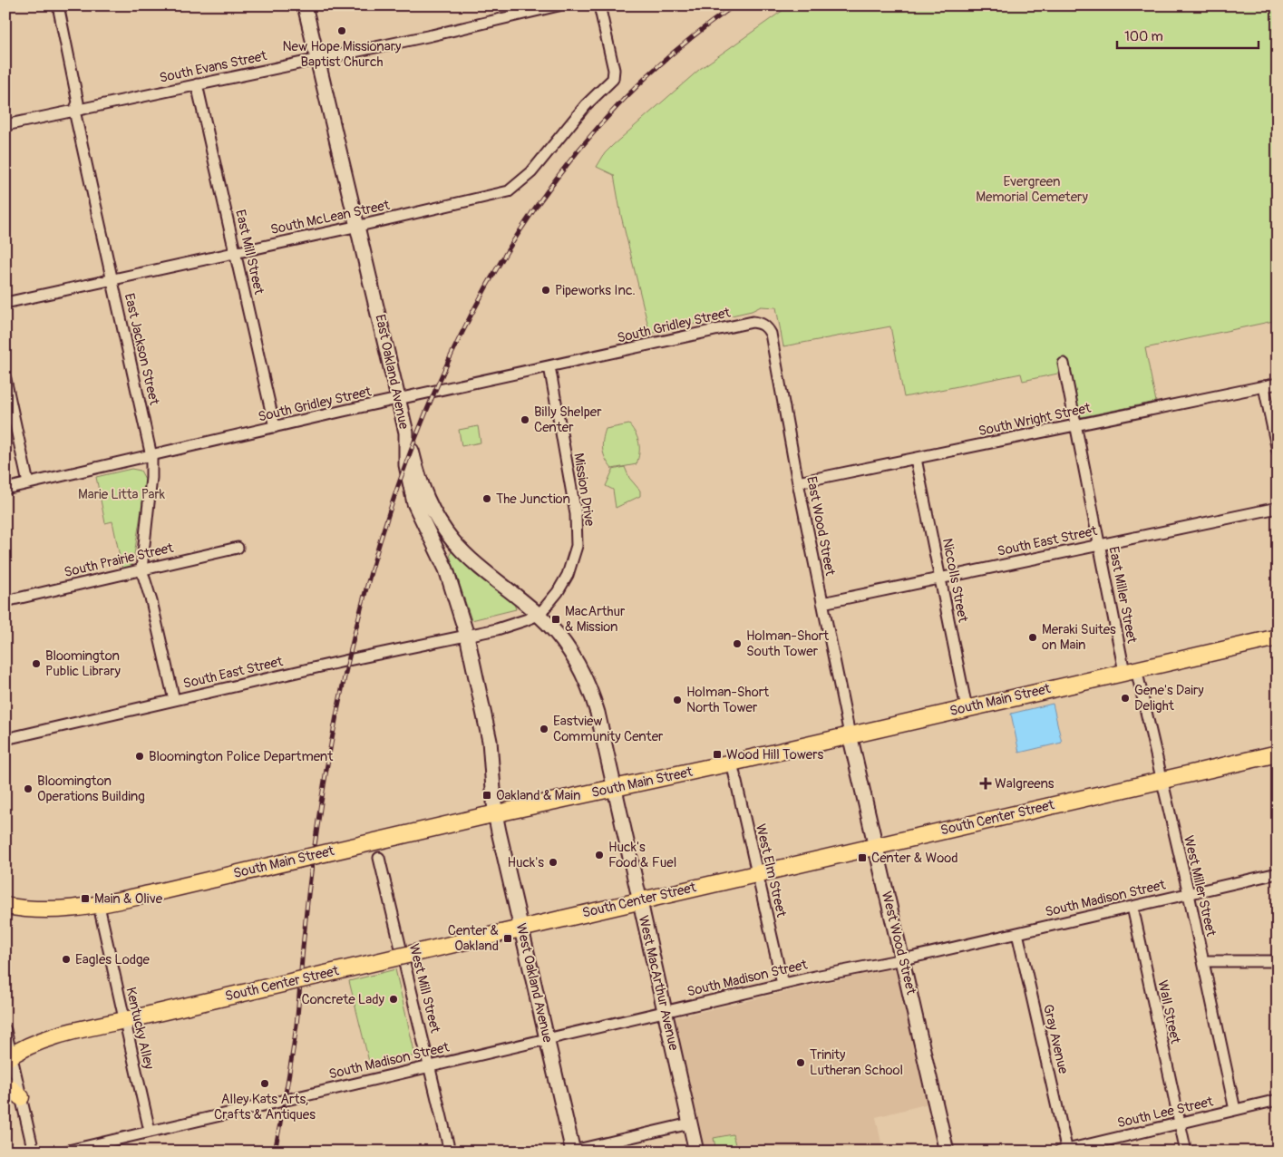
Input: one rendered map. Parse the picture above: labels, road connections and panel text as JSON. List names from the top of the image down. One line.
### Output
{"streets":{"main road":["East Oakland Avenue","South Main Street","South Center Street","West Wood Street","West Oakland Avenue","West MacArthur Avenue"],"street":["South Evans Street","South McLean Street","East Mill Street","South Gridley Street","East Jackson Street","South Wright Street","Mission Drive","East Wood Street","South East Street","South Prairie Street","Niccolls Street","East Miller Street","West Elm Street","West Miller Street","South Madison Street","West Mill Street","Wall Street","Kentucky Alley","Gray Avenue","South Lee Street"]},"crossings":[["South Evans Street","East Mill Street"],["South Evans Street","East Jackson Street"],["South Evans Street","East Oakland Avenue"],["South McLean Street","East Mill Street"],["South McLean Street","East Jackson Street"],["South McLean Street","East Oakland Avenue"],["East Mill Street","South Gridley Street"],["South Gridley Street","East Jackson Street"],["South Gridley Street","East Oakland Avenue"],["South Gridley Street","Mission Drive"],["South Gridley Street","East Wood Street"],["East Jackson Street","South East Street"],["East Jackson Street","South Prairie Street"],["East Oakland Avenue","Mission Drive"],["East Oakland Avenue","South East Street"],["East Oakland Avenue","South Main Street"],["East Oakland Avenue","West Oakland Avenue"],["East Oakland Avenue","West MacArthur Avenue"],["South Wright Street","East Wood Street"],["South Wright Street","Niccolls Street"],["South Wright Street","East Miller Street"],["Mission Drive","South East Street"],["Mission Drive","West MacArthur Avenue"],["East Wood Street","South East Street"],["East Wood Street","South Main Street"],["East Wood Street","West Wood Street"],["South East Street","Niccolls Street"],["South East Street","East Miller Street"],["Niccolls Street","South Main Street"],["East Miller Street","South Main Street"],["East Miller Street","West Miller Street"],["South Main Street","West Elm Street"],["South Main Street","West Miller Street"],["South Main Street","West Wood Street"],["South Main Street","West Oakland Avenue"],["South Main Street","West MacArthur Avenue"],["South Main Street","Kentucky Alley"],["South Center Street","West Elm Street"],["South Center Street","West Miller Street"],["South Center Street","West Wood Street"],["South Center Street","West Oakland Avenue"],["South Center Street","West MacArthur Avenue"],["South Center Street","Kentucky Alley"],["West Elm Street","South Madison Street"],["West Miller Street","South Madison Street"],["West Miller Street","South Lee Street"],["South Madison Street","West Wood Street"],["South Madison Street","West Oakland Avenue"],["South Madison Street","West MacArthur Avenue"],["South Madison Street","West Mill Street"],["South Madison Street","Wall Street"],["South Madison Street","Kentucky Alley"],["South Madison Street","Gray Avenue"],["Wall Street","South Lee Street"],["Gray Avenue","South Lee Street"]],"parks":["Evergreen Memorial Cemetery","Marie Litta Park"],"places":{"other":["New Hope Missionary Baptist Church","Pipeworks Inc.","Billy Shelper Center","The Junction","Meraki Suites on Main","Holman-Short South Tower","Bloomington Public Library","Gene's Dairy Delight","Holman-Short North Tower","Eastview Community Center","Bloomington Police Department","Bloomington Operations Building","Huck's Food & Fuel","Huck's","Eagles Lodge","Concrete Lady","Trinity Lutheran School","Alley Kats Arts, Crafts & Antiques"],"transit":["MacArthur & Mission","Wood Hill Towers","Oakland & Main","Center & Wood","Main & Olive","Center & Oakland"],"health":["Walgreens"]},"scale_bar":"100 m"}
